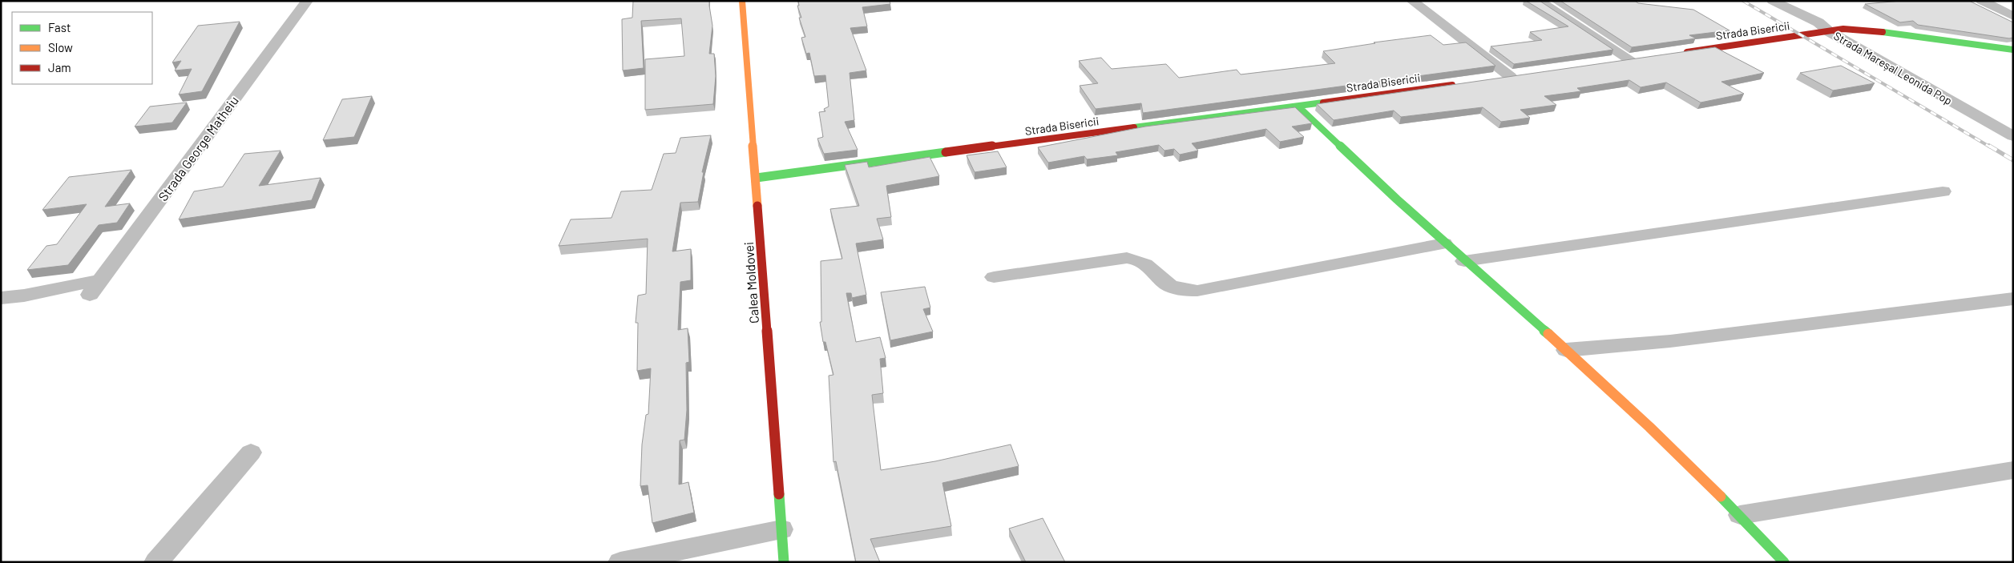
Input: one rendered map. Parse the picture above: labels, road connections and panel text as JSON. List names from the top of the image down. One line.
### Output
{"streets":{"main road":["Strada Bisericii","Calea Moldovei"],"street":["Strada Mareșal Leonida Pop","Strada George Matheiu"]},"crossings":[["Strada Bisericii","Strada Mareșal Leonida Pop"],["Strada Bisericii","Calea Moldovei"]],"legend":["Fast","Slow","Jam"]}
